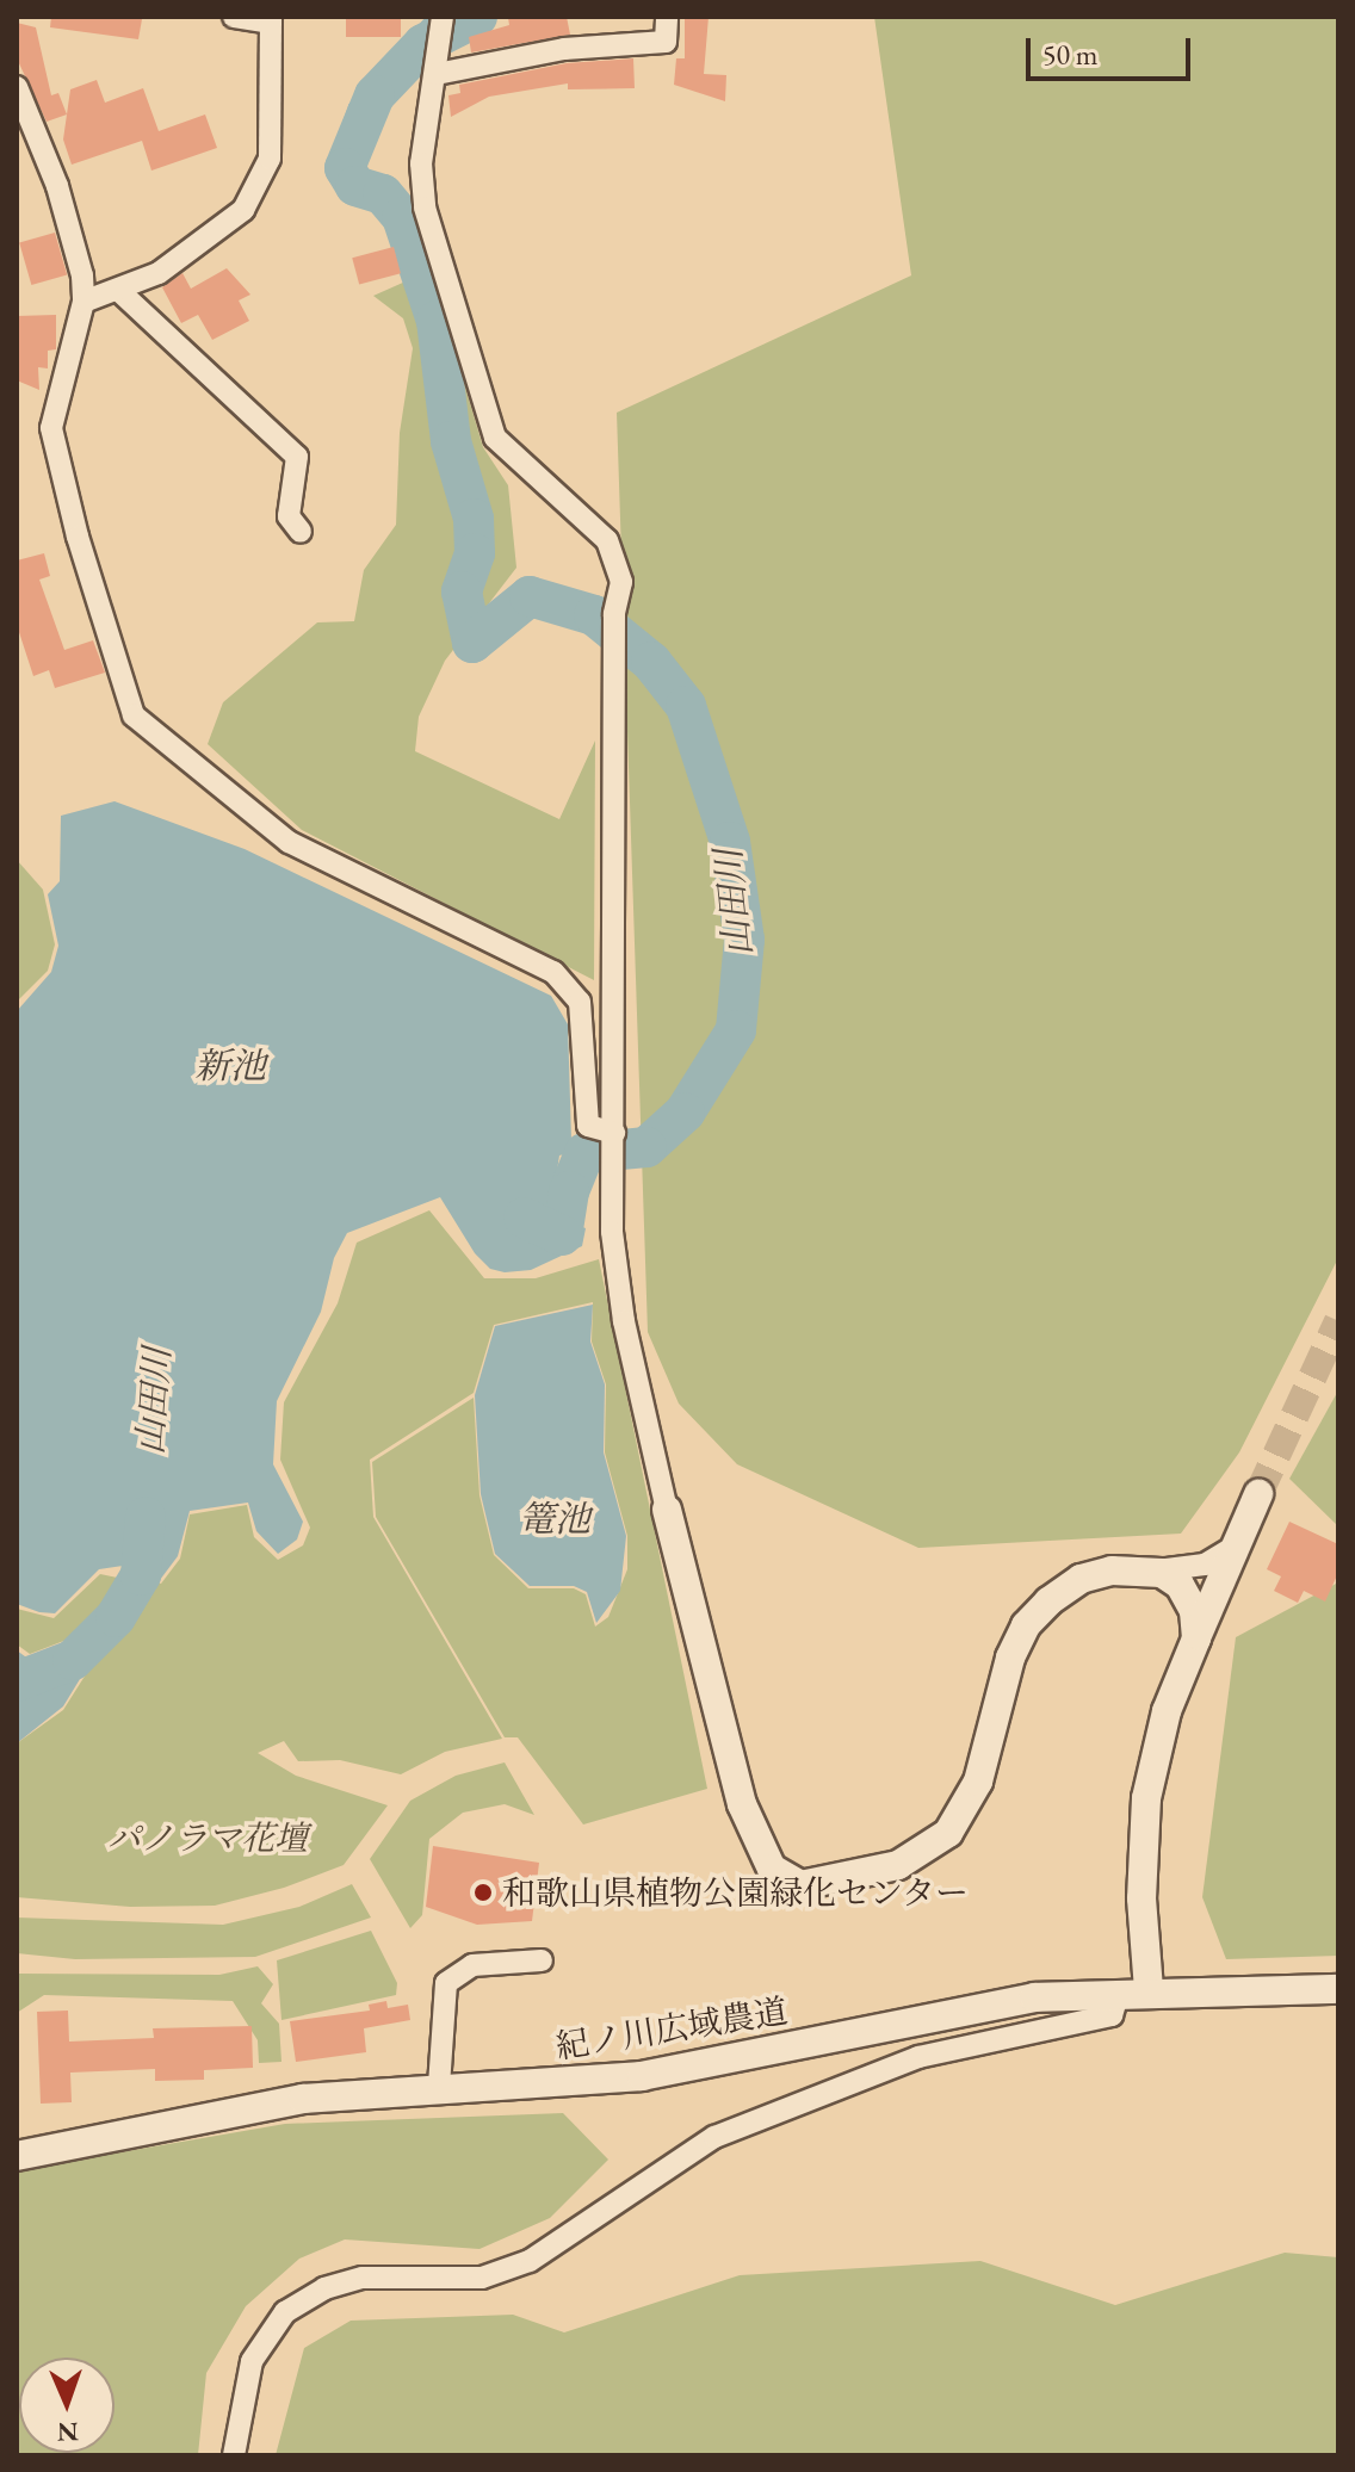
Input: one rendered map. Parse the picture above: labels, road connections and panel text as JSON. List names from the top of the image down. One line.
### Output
{"streets":{"street":["紀ノ川広域農道"]},"water":["山田川","新池","篭池"],"parks":["パノラマ花壇"],"places":["和歌山県植物公園緑化センター"],"scale_bar":"50 m","north":"bottom"}
